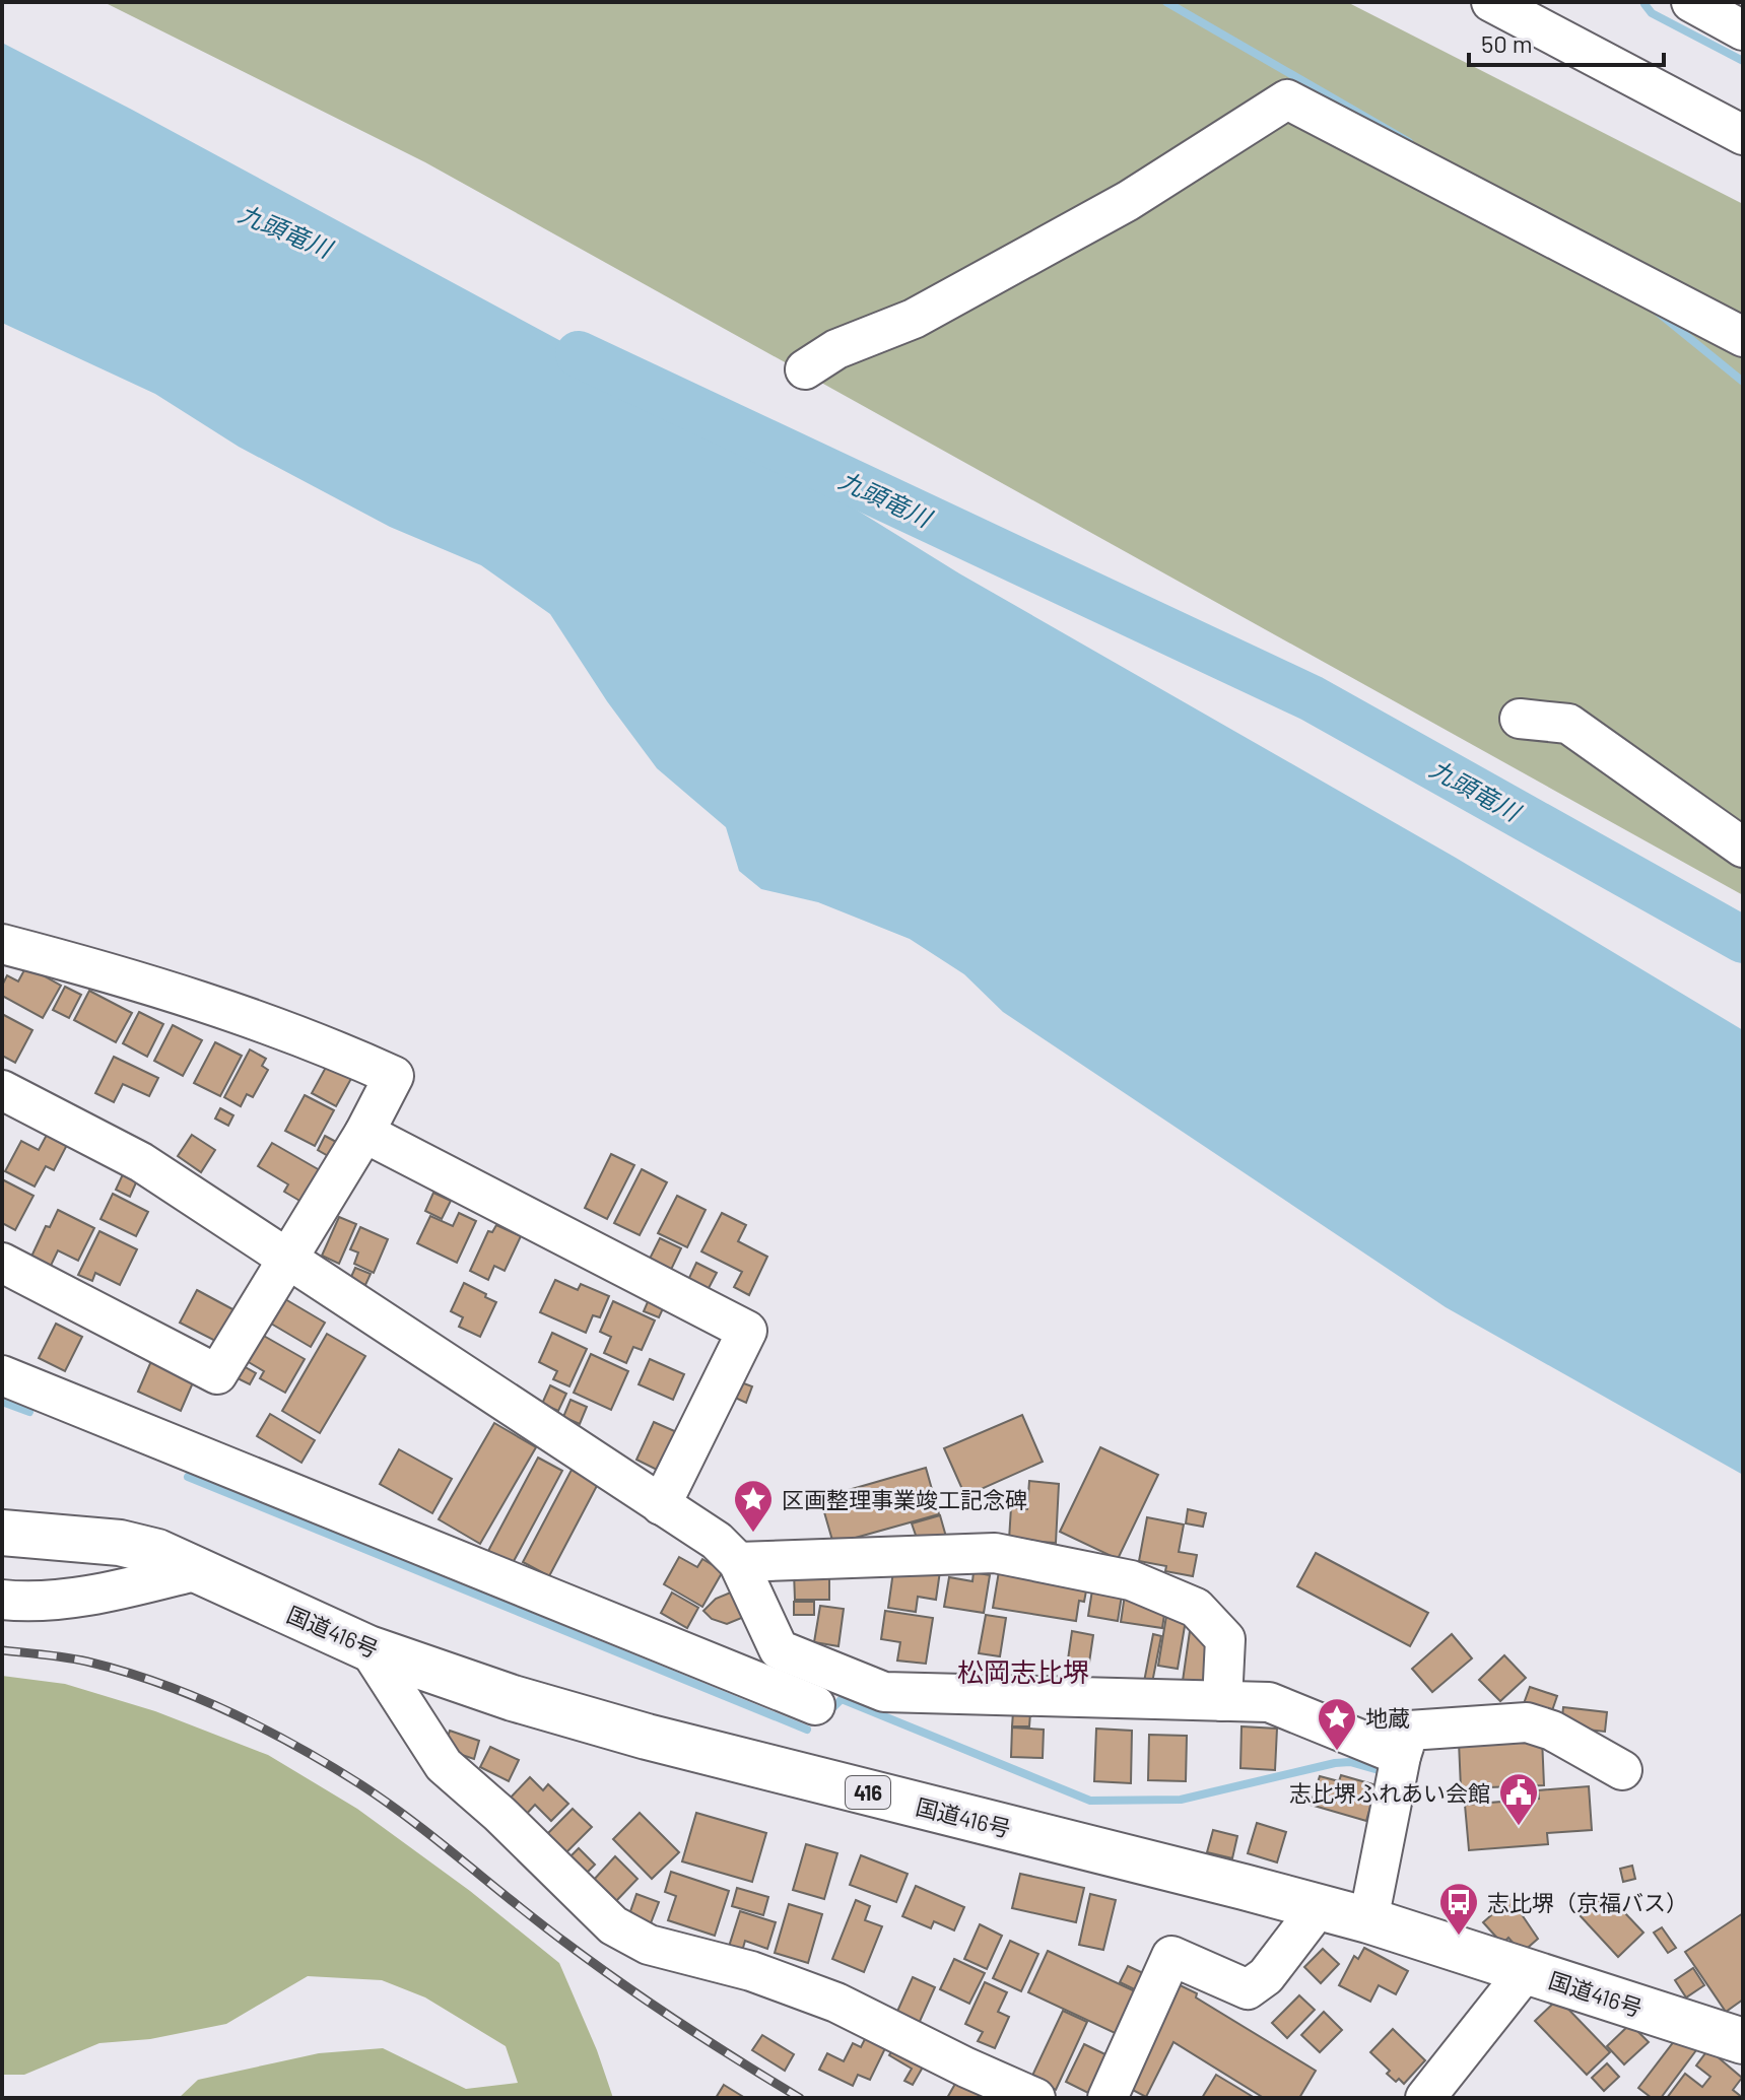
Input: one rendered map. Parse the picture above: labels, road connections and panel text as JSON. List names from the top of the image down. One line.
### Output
{"streets":{"highway":["国道416号","416"]},"districts":["松岡志比堺"],"water":["九頭竜川"],"places":{"place":["区画整理事業竣工記念碑","地蔵"],"public building":["志比堺ふれあい会館"],"bus stop":["志比堺（京福バス）"]},"scale_bar":"50 m"}
